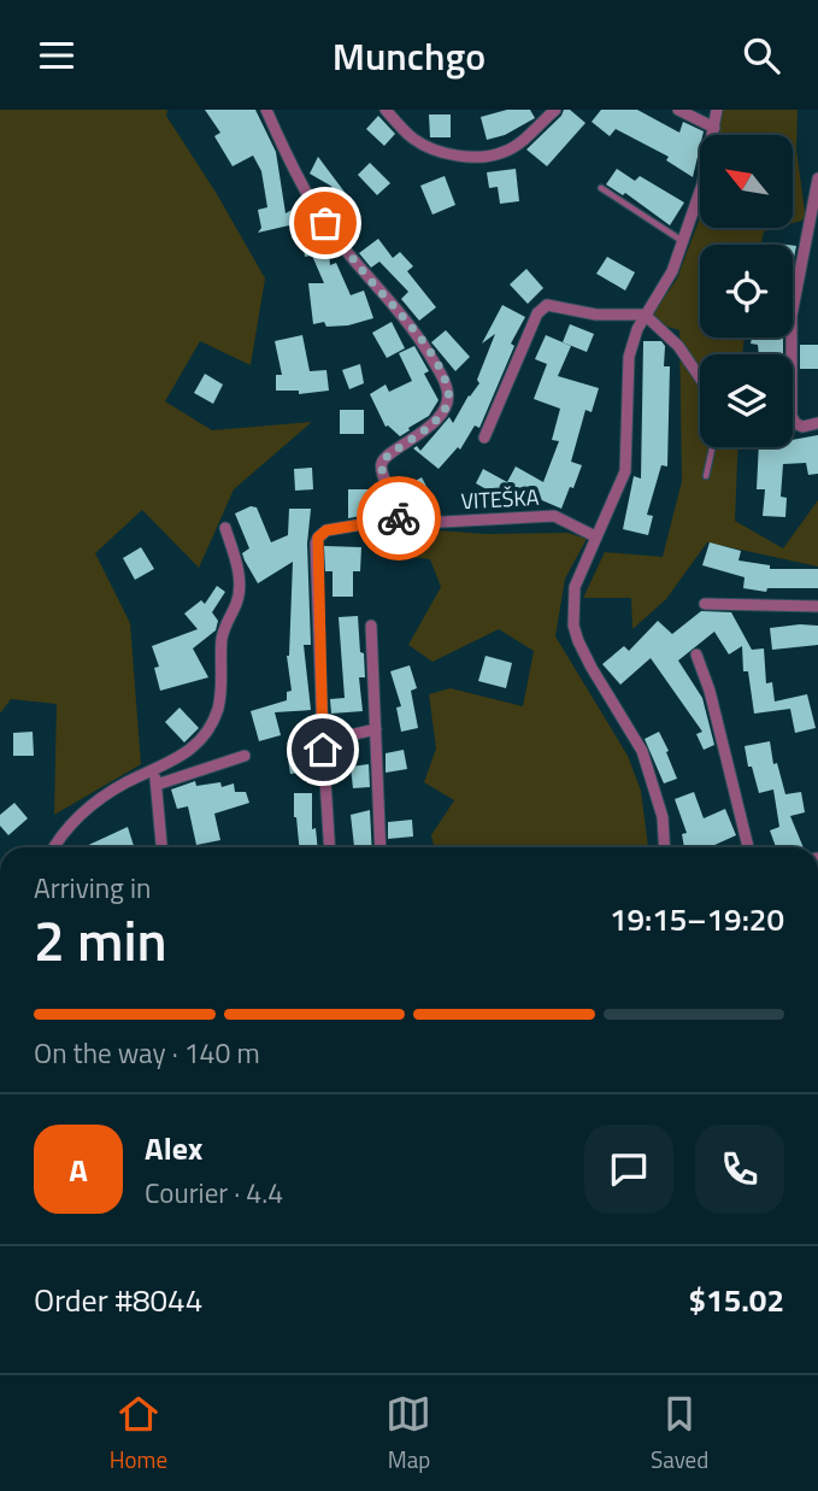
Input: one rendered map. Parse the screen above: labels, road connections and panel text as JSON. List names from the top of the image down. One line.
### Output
{"streets":{"street":["VITEŠKA"]},"north":"top left","page":{"header":"Munchgo","heading":["2 min","Arriving in","19:15–19:20"],"panel":["Alex","Courier · 4.4","Order #8044","$15.02"],"bar":"On the way · 140 m","round":"A","tabs":["Home","Map","Saved"]}}
